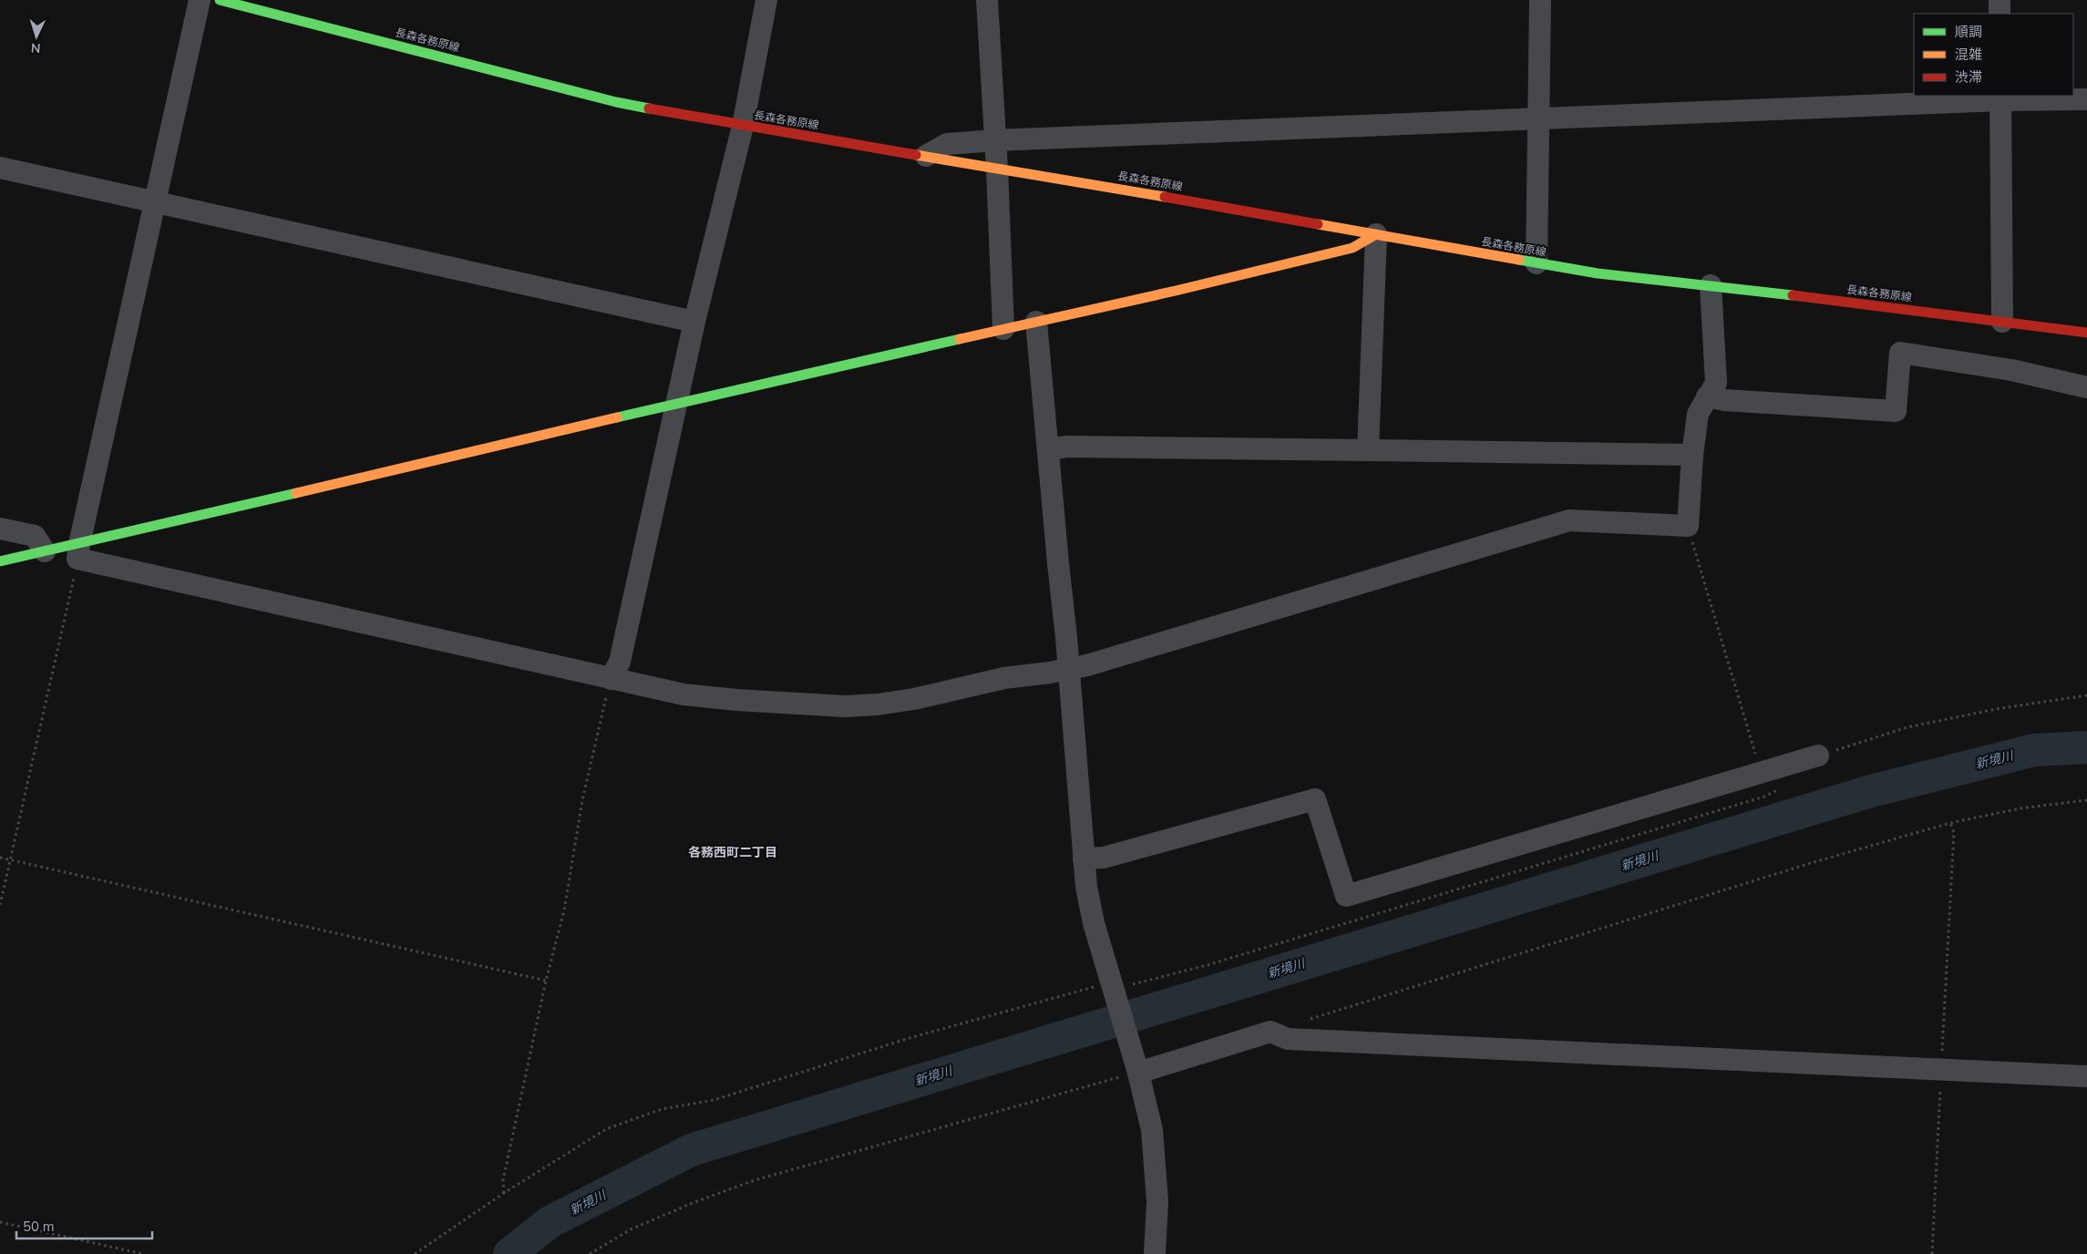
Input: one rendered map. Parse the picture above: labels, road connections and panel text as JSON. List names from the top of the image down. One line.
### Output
{"streets":{"main road":["長森各務原線"]},"districts":["各務西町二丁目"],"water":["新境川"],"legend":["順調","混雑","渋滞"],"scale_bar":"50 m","north":"bottom"}
